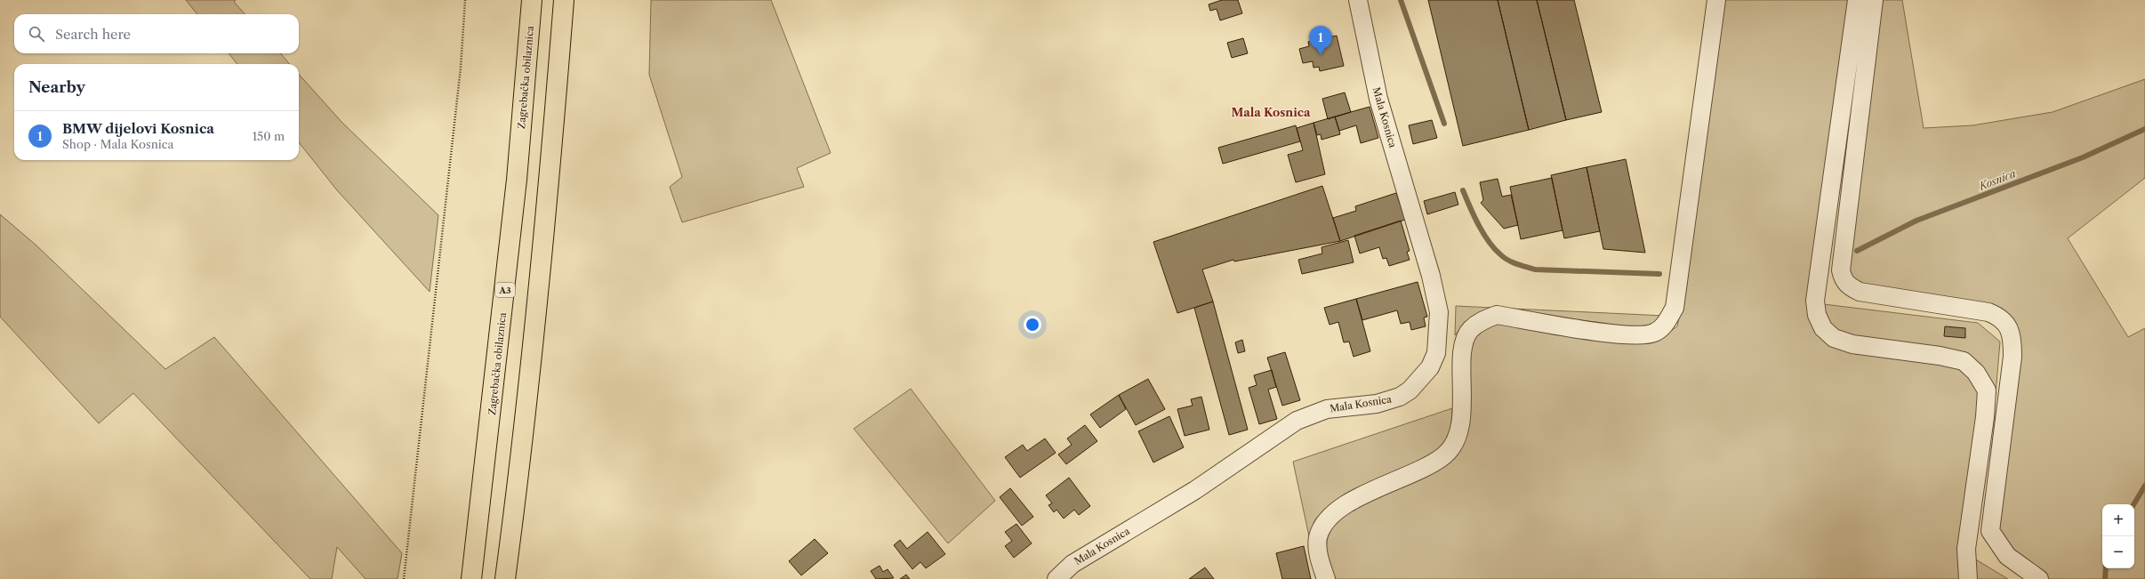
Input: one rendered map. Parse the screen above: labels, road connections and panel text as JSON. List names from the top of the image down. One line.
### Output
{"streets":{"highway":["Zagrebačka obilaznica","A3"],"street":["Mala Kosnica"]},"districts":["Mala Kosnica"],"water":["Kosnica"],"page":{"search":"Search here","pins":"1","heading":"Nearby","list":[{"mark":"1","name":"BMW dijelovi Kosnica","note":"Shop · Mala Kosnica","value":"150 m"}],"map_buttons":["+","−"]}}
